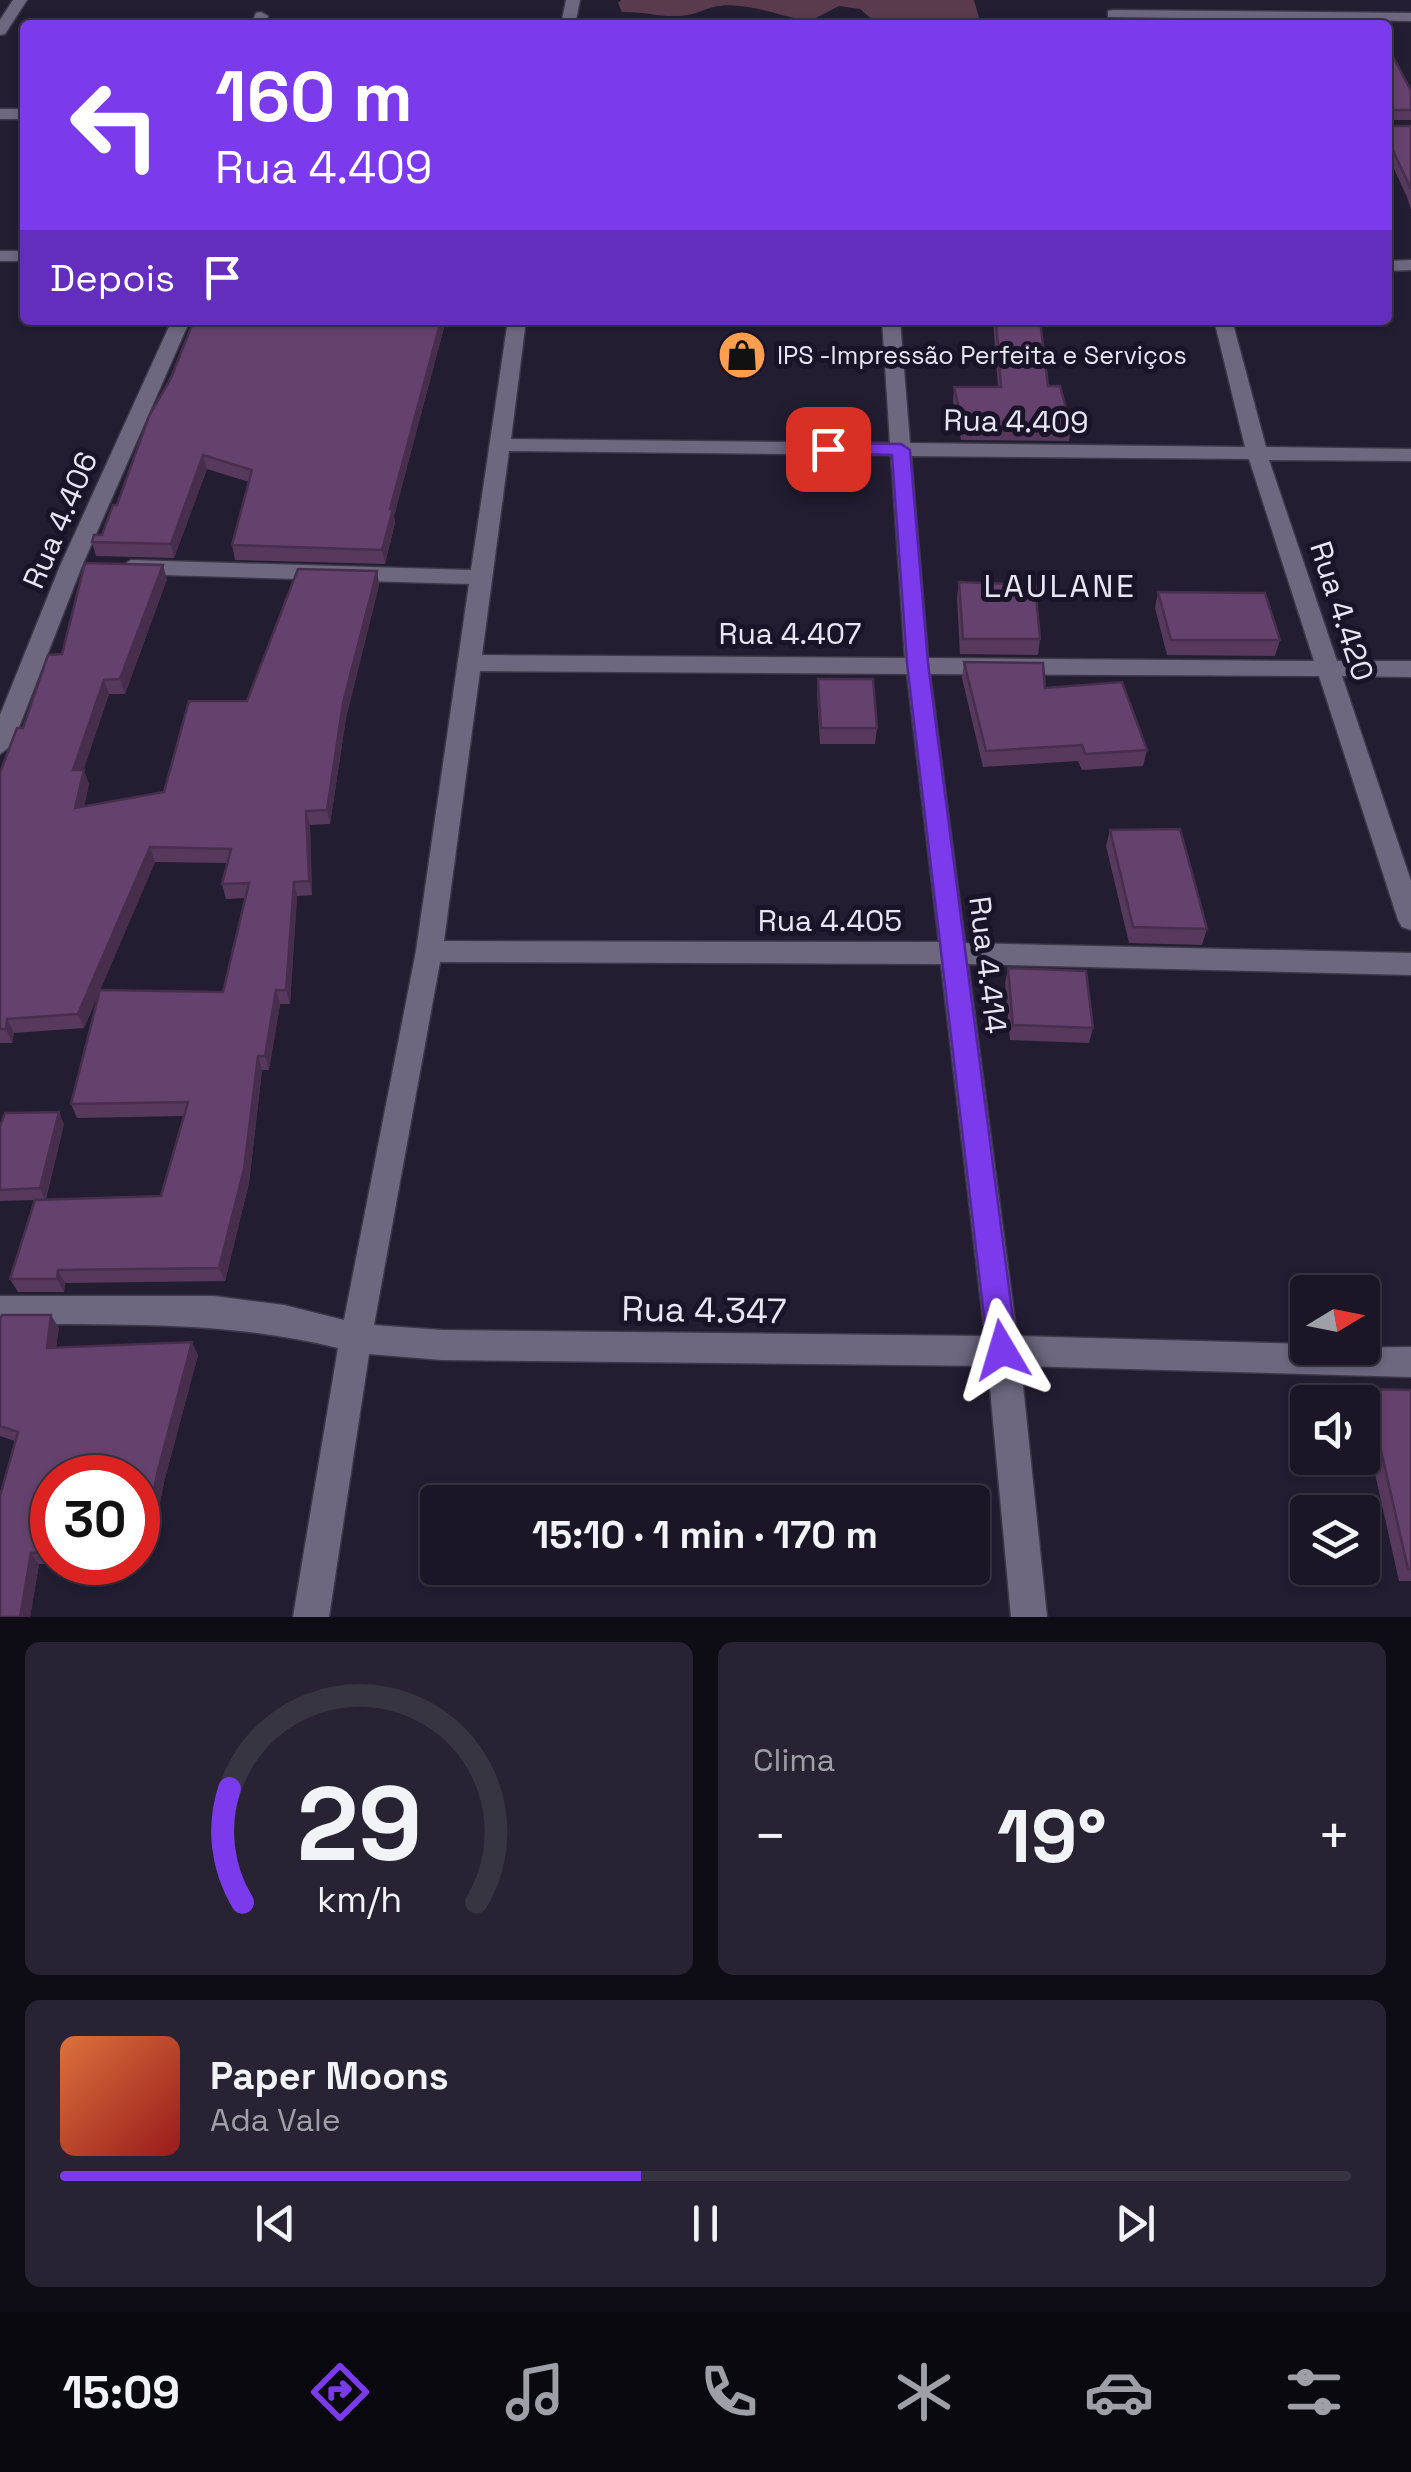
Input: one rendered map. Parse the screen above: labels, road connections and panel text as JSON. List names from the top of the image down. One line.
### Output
{"streets":{"street":["Rua 4.409","Rua 4.406","Rua 4.420","Rua 4.407","Rua 4.405","Rua 4.414","Rua 4.347"]},"crossings":[["Rua 4.409","Rua 4.420"],["Rua 4.409","Rua 4.414"],["Rua 4.420","Rua 4.407"],["Rua 4.407","Rua 4.414"],["Rua 4.405","Rua 4.414"],["Rua 4.414","Rua 4.347"]],"districts":["LAULANE"],"places":{"shop":["IPS -Impressão Perfeita e Serviços"]},"north":"right","page":{"turn":["160 m","Rua 4.409"],"then":"Depois","limit":"30","trip":"15:10 · 1 min · 170 m","tile":"Clima","heat":["−","19°","+"],"song":["Paper Moons","Ada Vale"],"tabs":"15:09","gauge":["29","km/h"]}}
